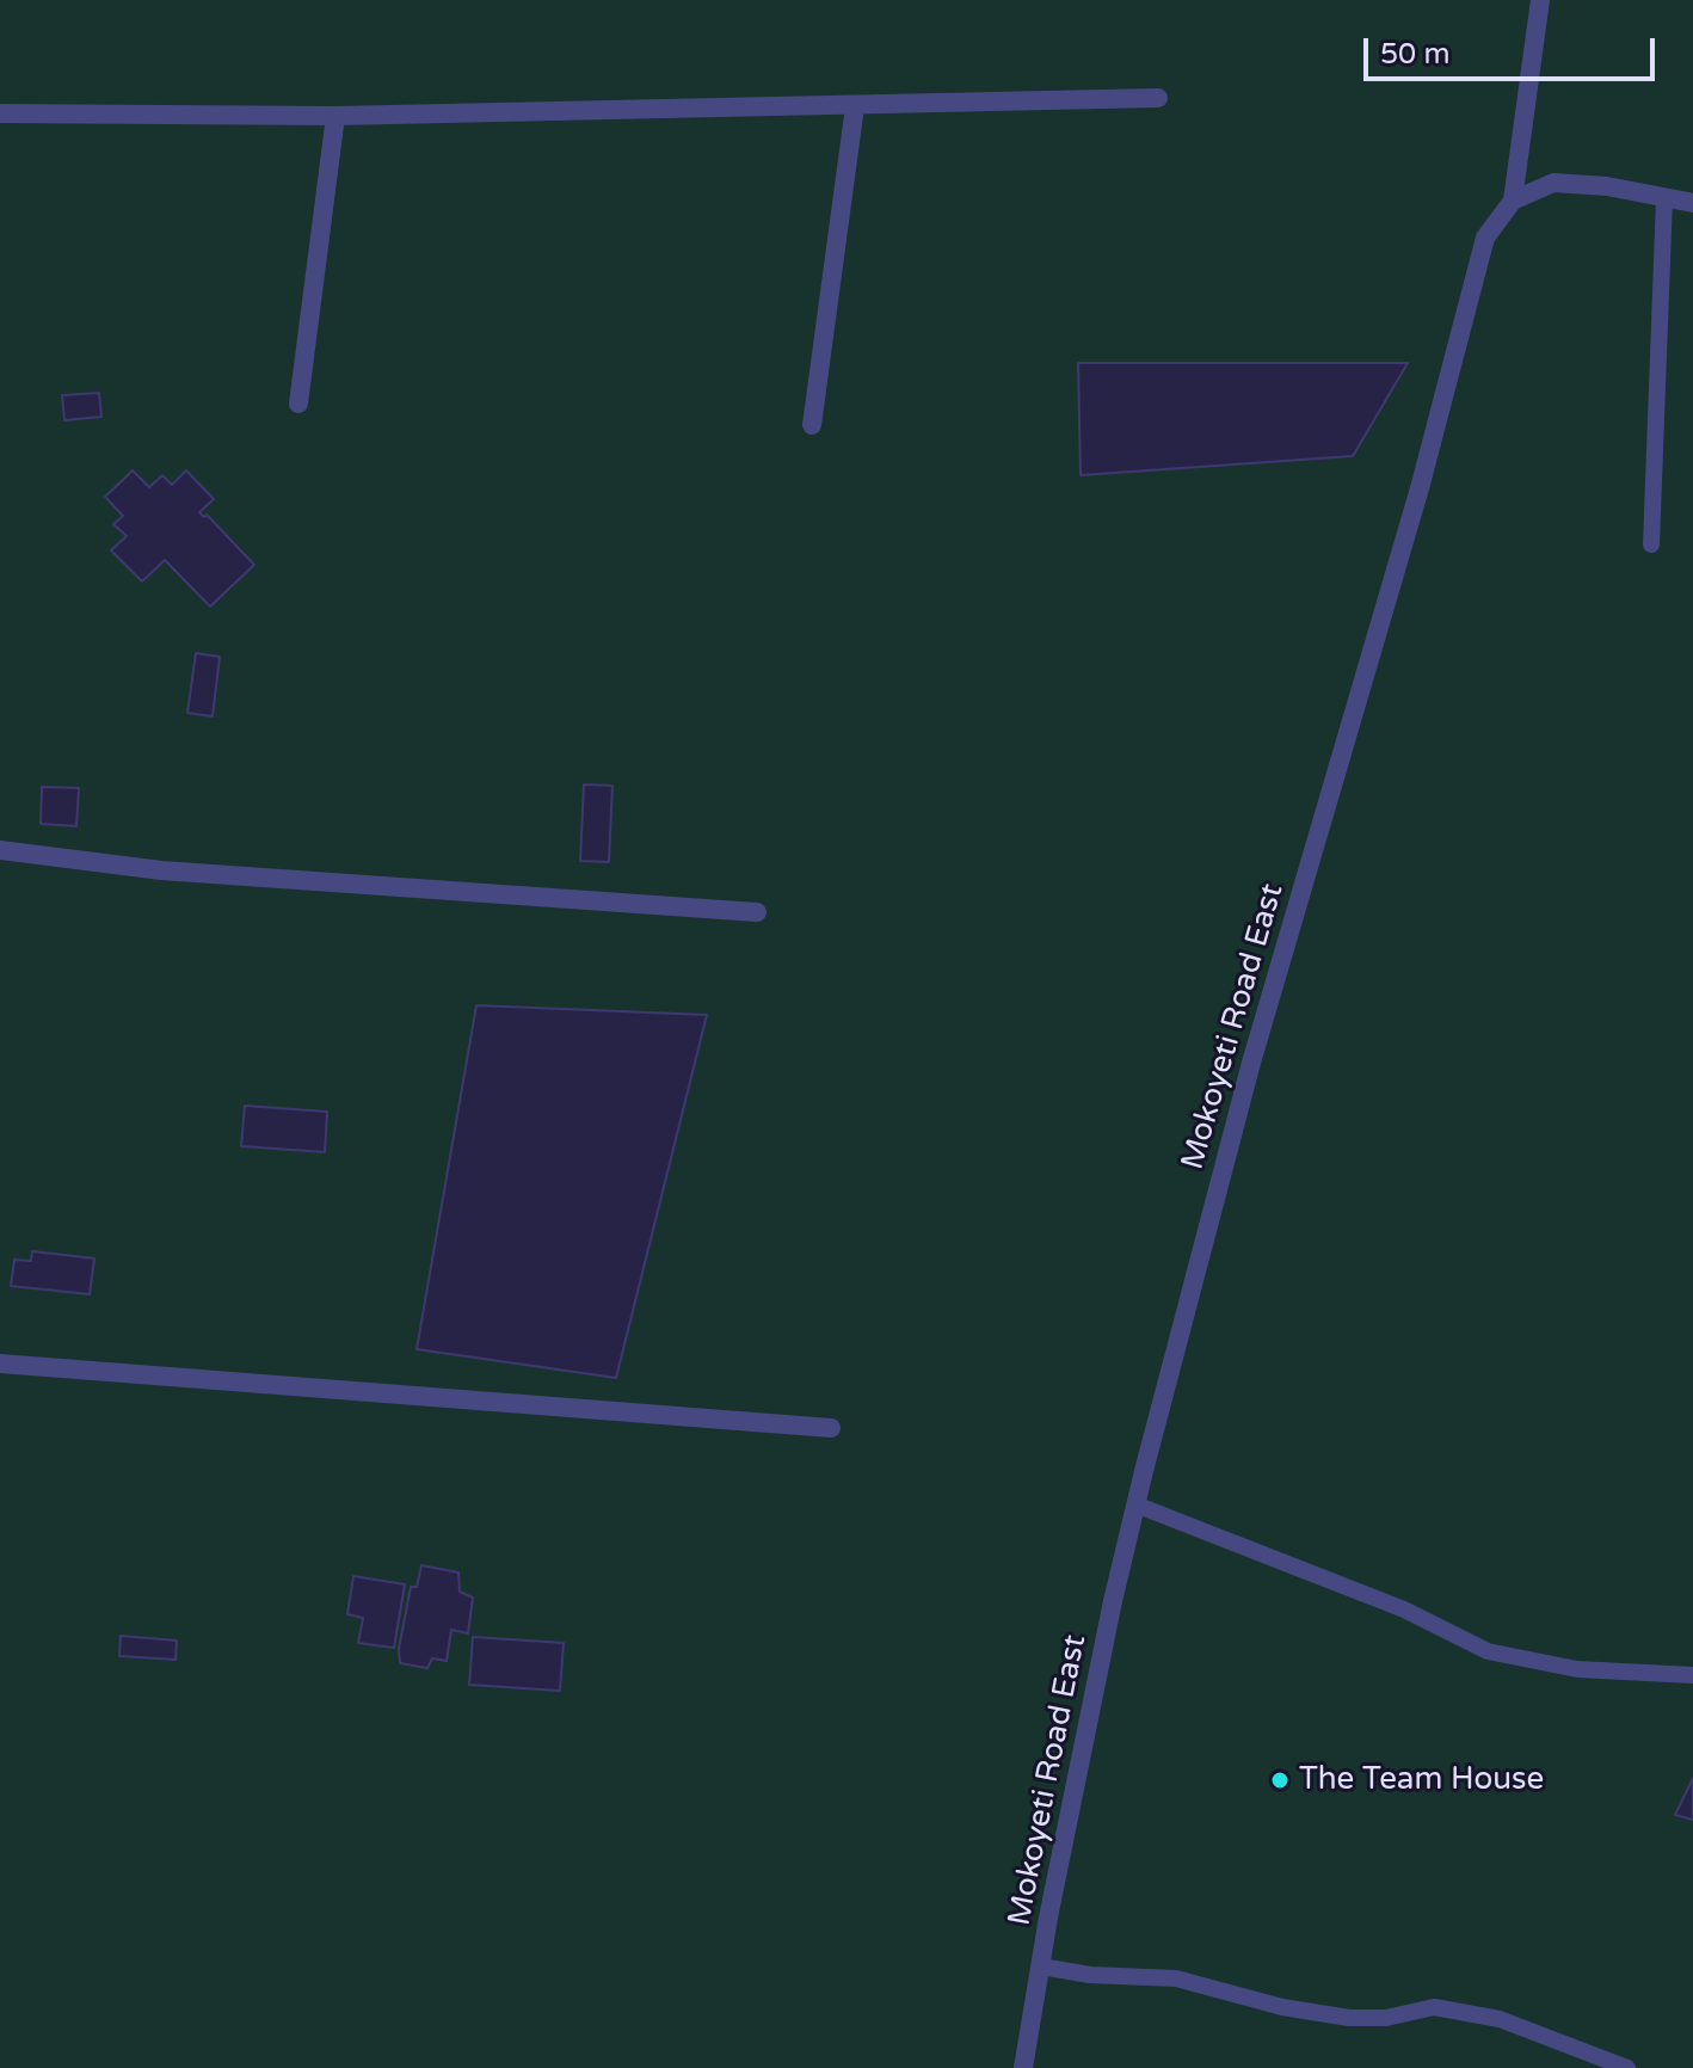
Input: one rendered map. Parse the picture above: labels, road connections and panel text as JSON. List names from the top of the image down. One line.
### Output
{"streets":{"street":["Mokoyeti Road East"]},"places":["The Team House"],"scale_bar":"50 m"}
